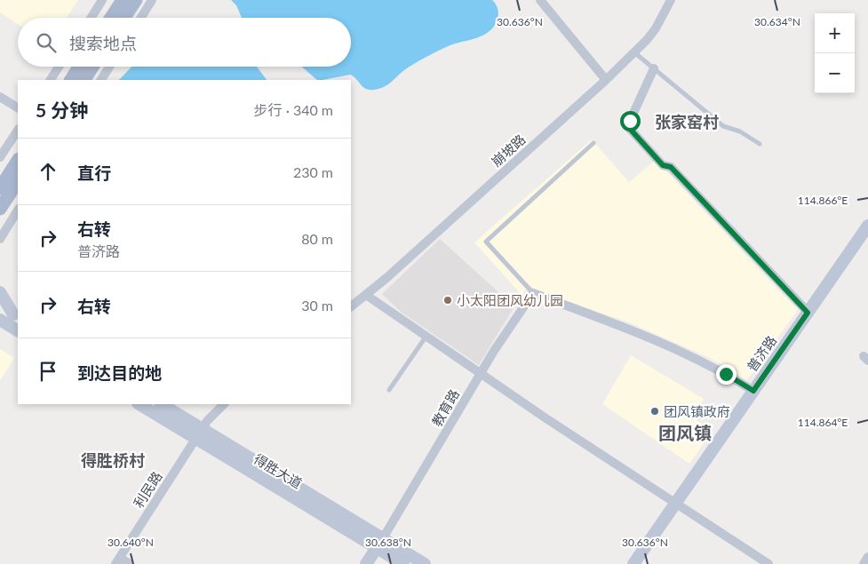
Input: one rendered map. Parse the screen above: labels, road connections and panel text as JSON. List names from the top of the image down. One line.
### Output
{"streets":{"main road":["普济路","得胜大道"],"street":["崩坡路","教育路","利民路"]},"crossings":[["教育路","得胜大道"],["得胜大道","利民路"]],"districts":["张家窑村","团风镇","得胜桥村"],"places":["小太阳团风幼儿园","团风镇政府"],"page":{"map_buttons":["+","−"],"search":"搜索地点","heading":["5 分钟","步行 · 340 m"],"list":[["直行","230 m"],["右转","普济路","80 m"],["右转","30 m"],"到达目的地"]},"coordinates":["30.636°N","30.634°N","114.866°E","114.864°E","30.640°N","30.638°N"]}
